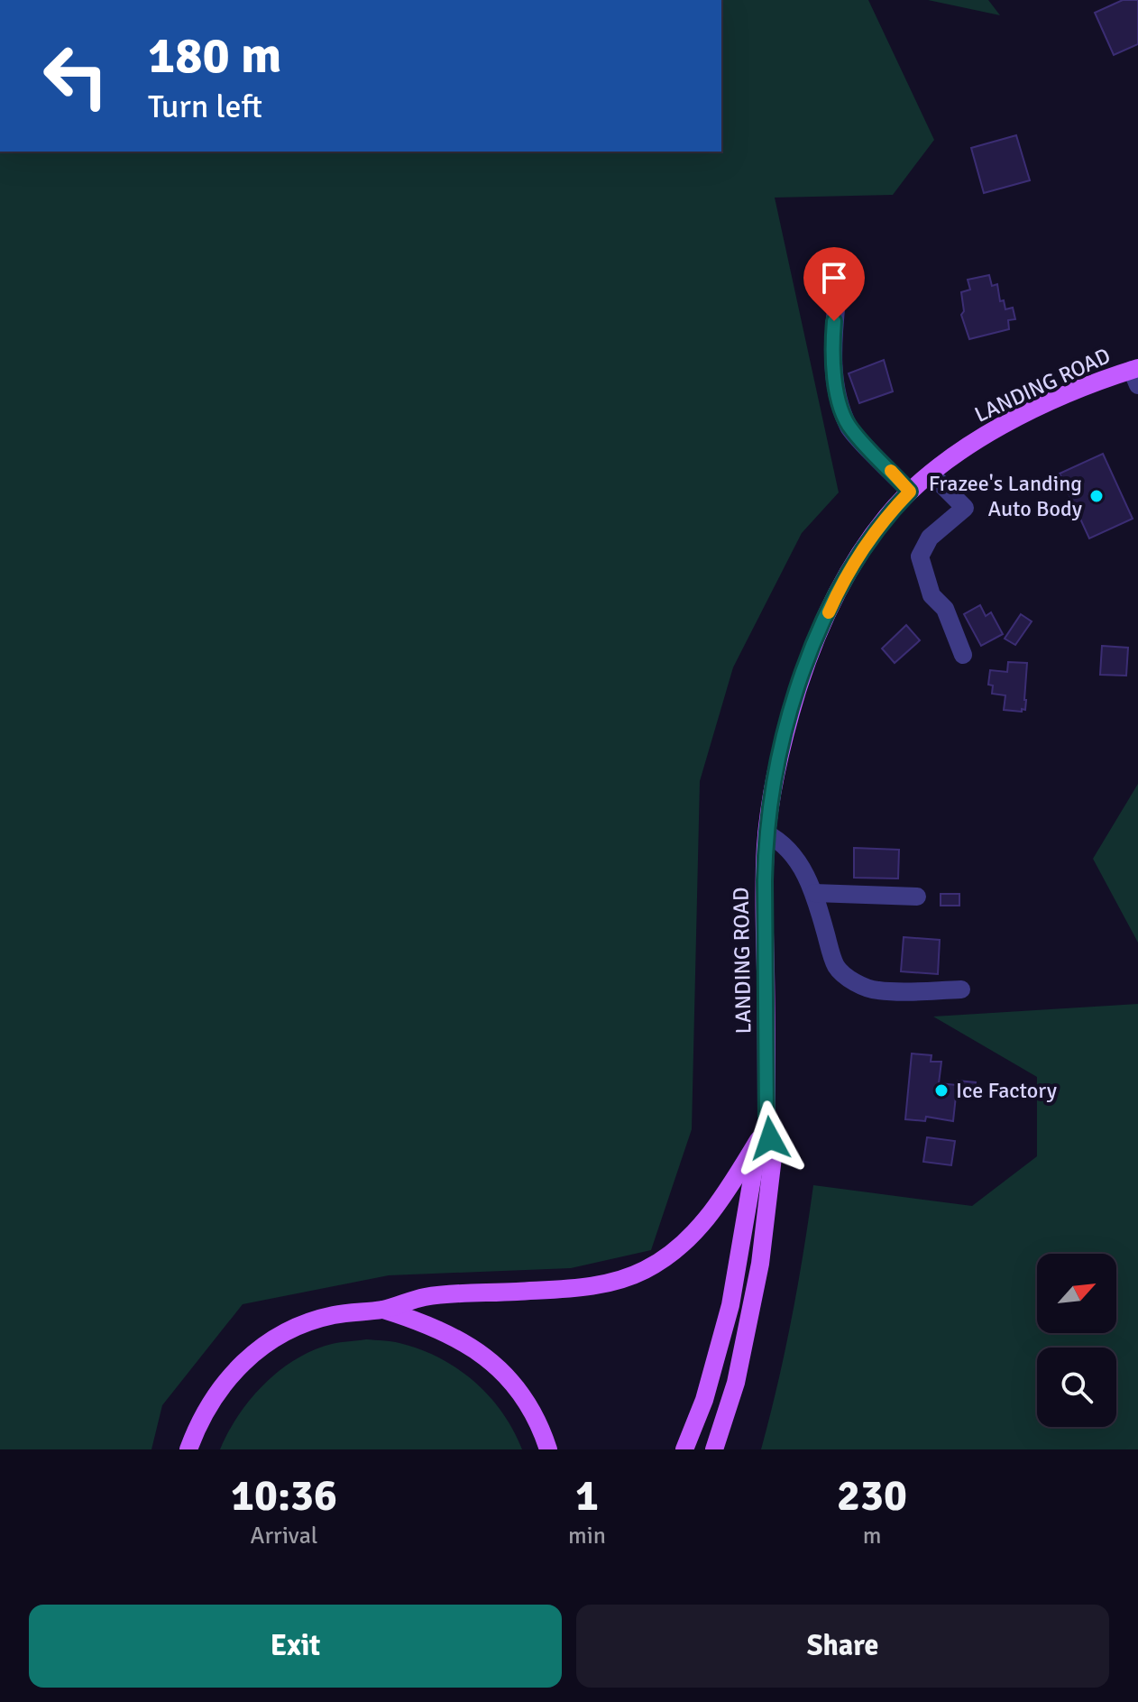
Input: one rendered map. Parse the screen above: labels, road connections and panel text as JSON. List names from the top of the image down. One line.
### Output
{"streets":{"main road":["LANDING ROAD"]},"places":["Frazee's Landing Auto Body","Ice Factory"],"north":"top right","page":{"turn":["180 m","Turn left"],"eta":["10:36","Arrival","1","min","230","m"],"buttons":["Exit","Share"]}}
